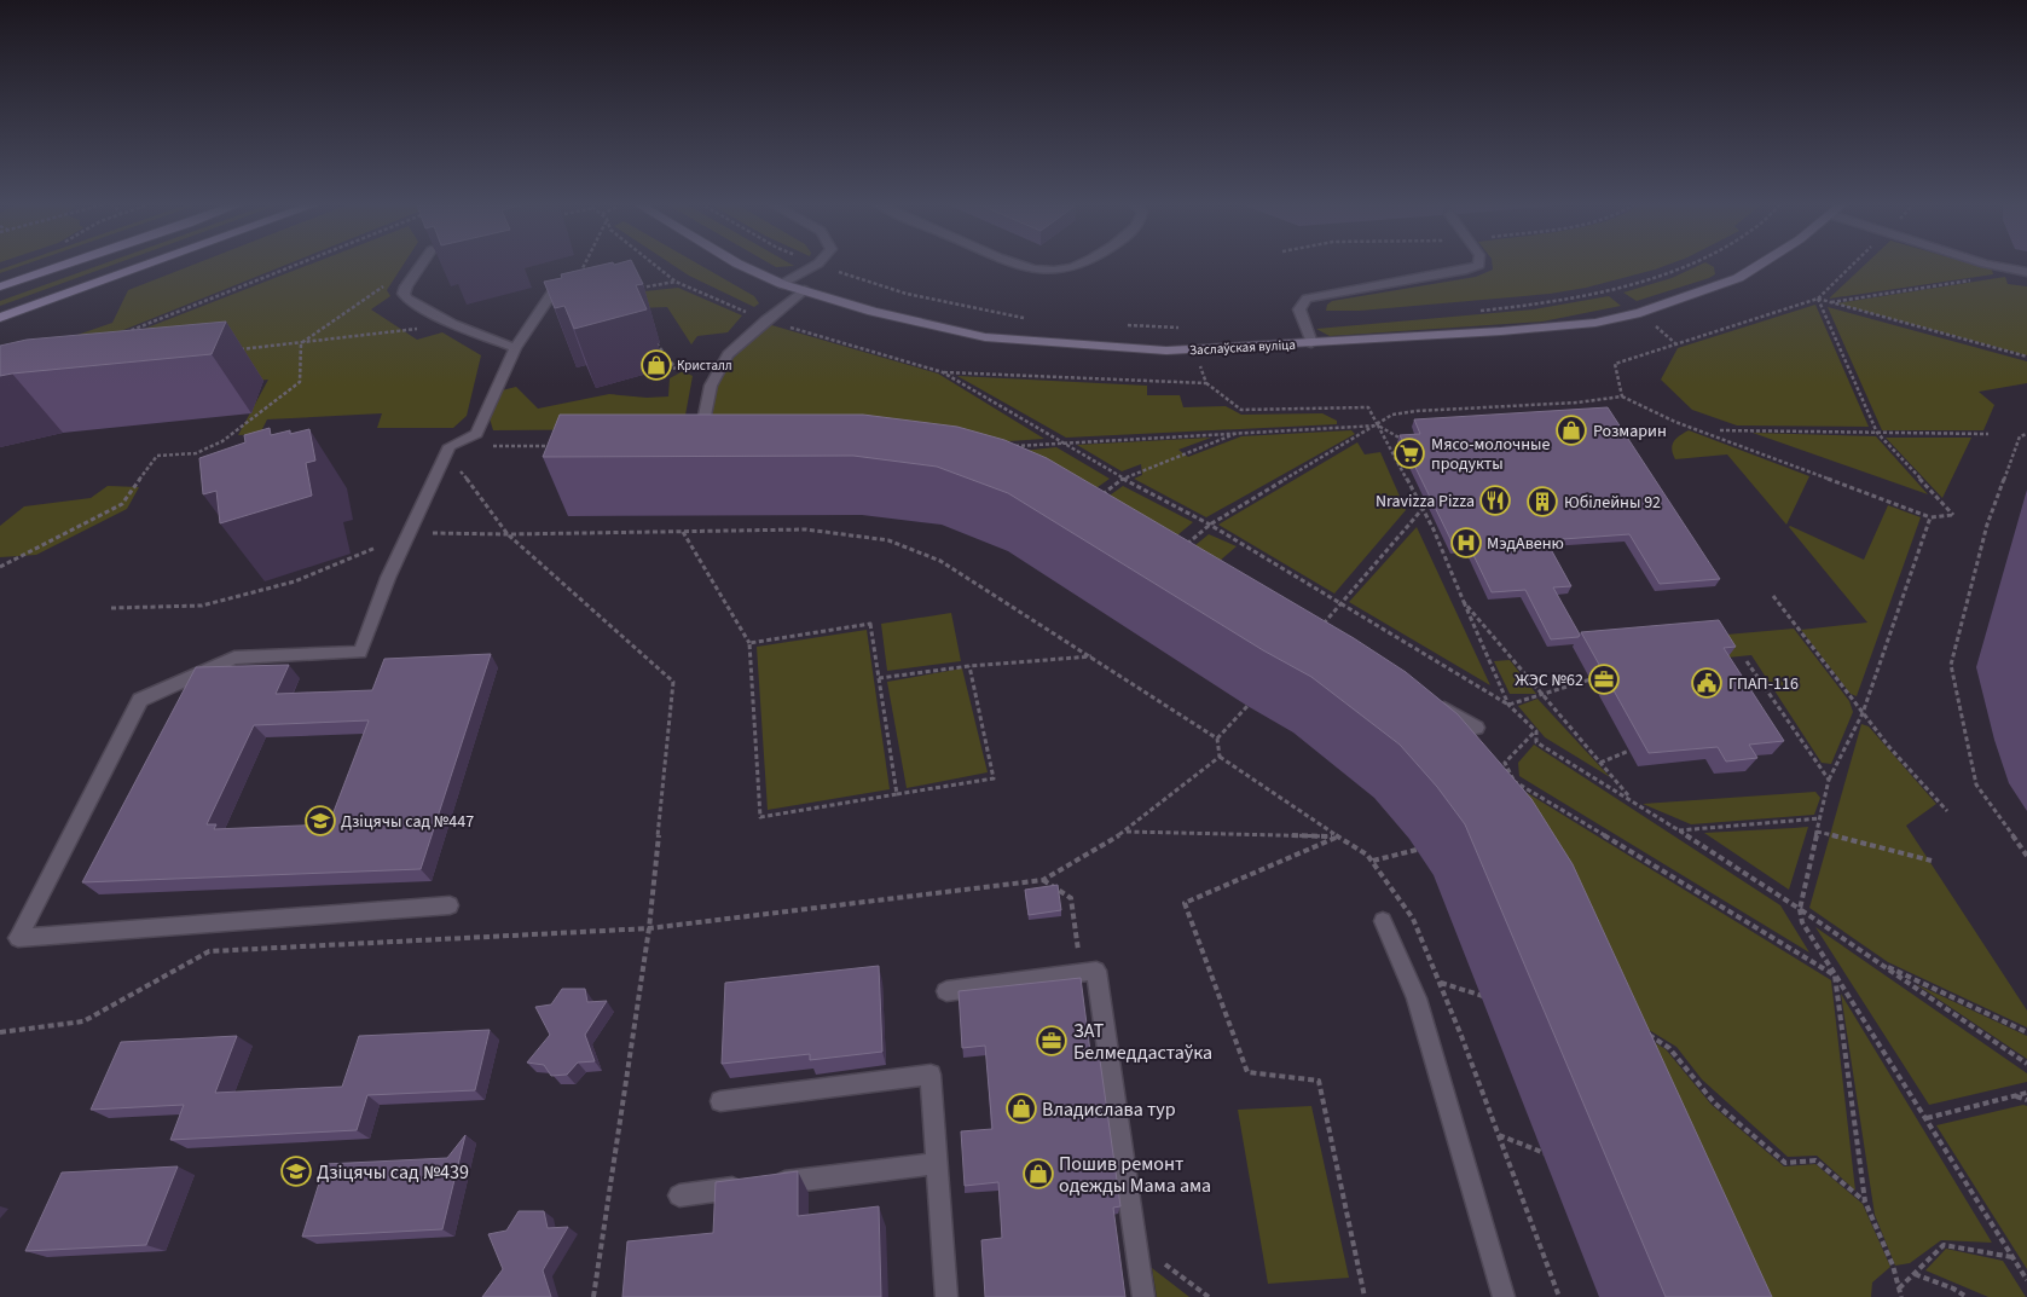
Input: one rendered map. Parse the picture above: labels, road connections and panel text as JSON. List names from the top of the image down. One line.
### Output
{"streets":{"main road":["Заслаўская вуліца"]},"places":{"shop":["Кристалл","Розмарин","Владислава тур","Пошив ремонт одежды Мама ама"],"supermarket":["Мясо-молочные продукты"],"restaurant":["Nravizza Pizza"],"building":["Юбілейны 92"],"hospital":["МэдАвеню"],"office":["ЖЭС №62","ЗАТ Белмеддастаўка"],"public building":["ГПАП-116"],"school or university":["Дзіцячы сад №447","Дзіцячы сад №439"]}}
